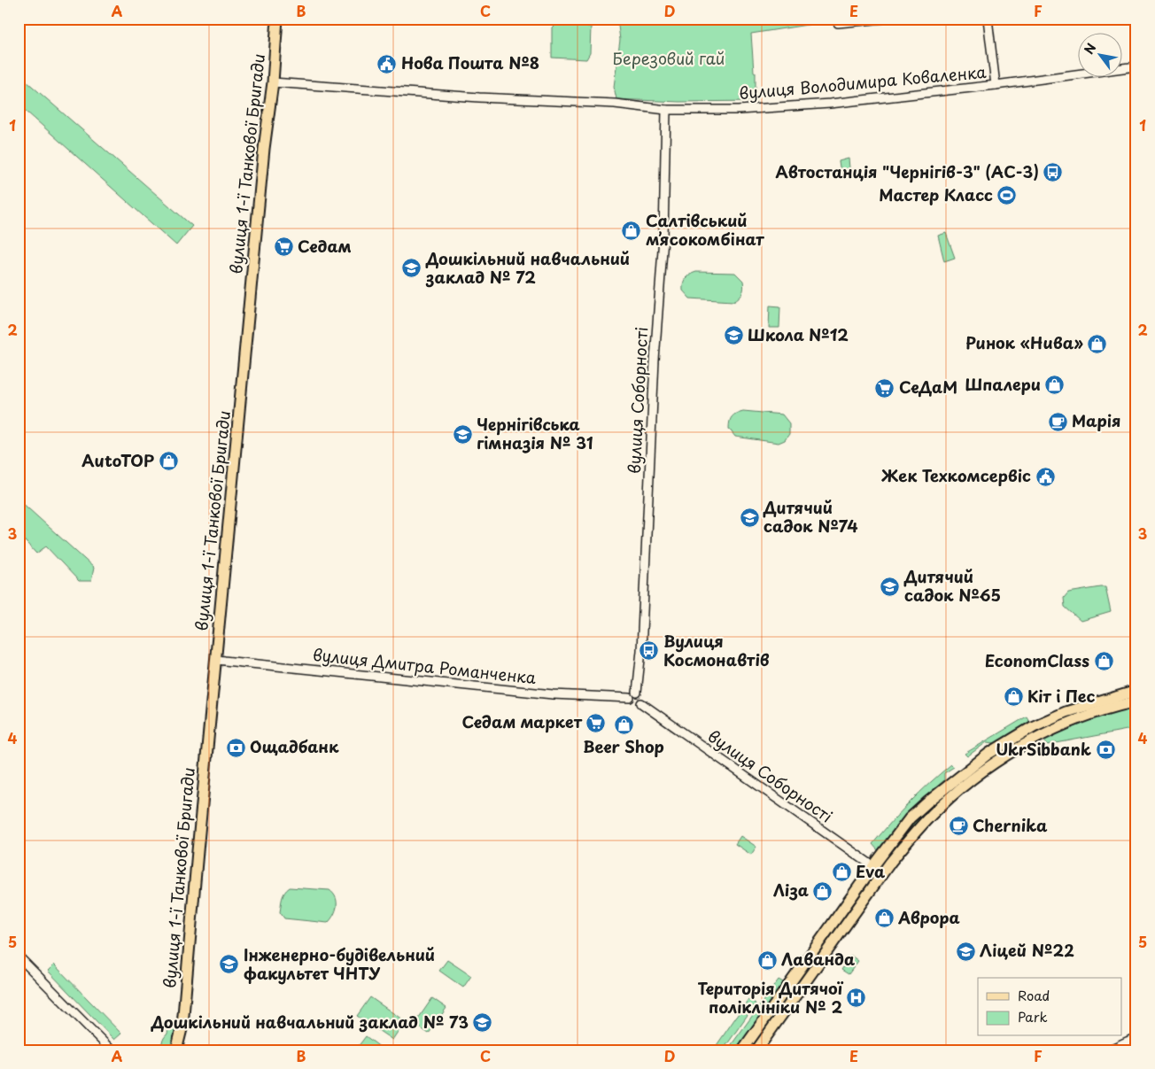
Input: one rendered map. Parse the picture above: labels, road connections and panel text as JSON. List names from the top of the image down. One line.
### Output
{"streets":{"main road":["вулиця 1-ї Танкової Бригади"],"street":["вулиця Володимира Коваленка","вулиця Соборності","вулиця Дмитра Романченка"]},"crossings":[["вулиця Володимира Коваленка","вулиця 1-ї Танкової Бригади"],["вулиця Володимира Коваленка","вулиця Соборності"],["вулиця 1-ї Танкової Бригади","вулиця Дмитра Романченка"],["вулиця Соборності","вулиця Дмитра Романченка"]],"parks":["Березовий гай"],"places":{"public building":["Нова Пошта №8","Жек Техкомсервіс"],"bus stop":["Автостанція \"Чернігів-3\" (АС-3)","Вулиця Космонавтів"],"sports":["Мастер Класс"],"shop":["Салтівський мʼясокомбінат","Ринок «Нива»","Шпалери","AutoTOP","EconomClass","Кіт і Пес","Beer Shop","Eva","Ліза","Аврора","Лаванда"],"supermarket":["Седам","СеДаМ","Седам маркет"],"school or university":["Дошкільний навчальний заклад № 72","Школа №12","Чернігівська гімназія № 31","Дитячий садок №74","Дитячий садок №65","Ліцей №22","Інженерно-будівельний факультет ЧНТУ","Дошкільний навчальний заклад № 73"],"cafe":["Марія","Chernika"],"bank":["Ощадбанк","UkrSibbank"],"hospital":["Територія Дитячої поліклініки № 2"]},"legend":["Road","Park"],"north":"top left","grid":{"columns":["A","B","C","D","E","F"],"rows":["1","2","3","4","5"]}}
